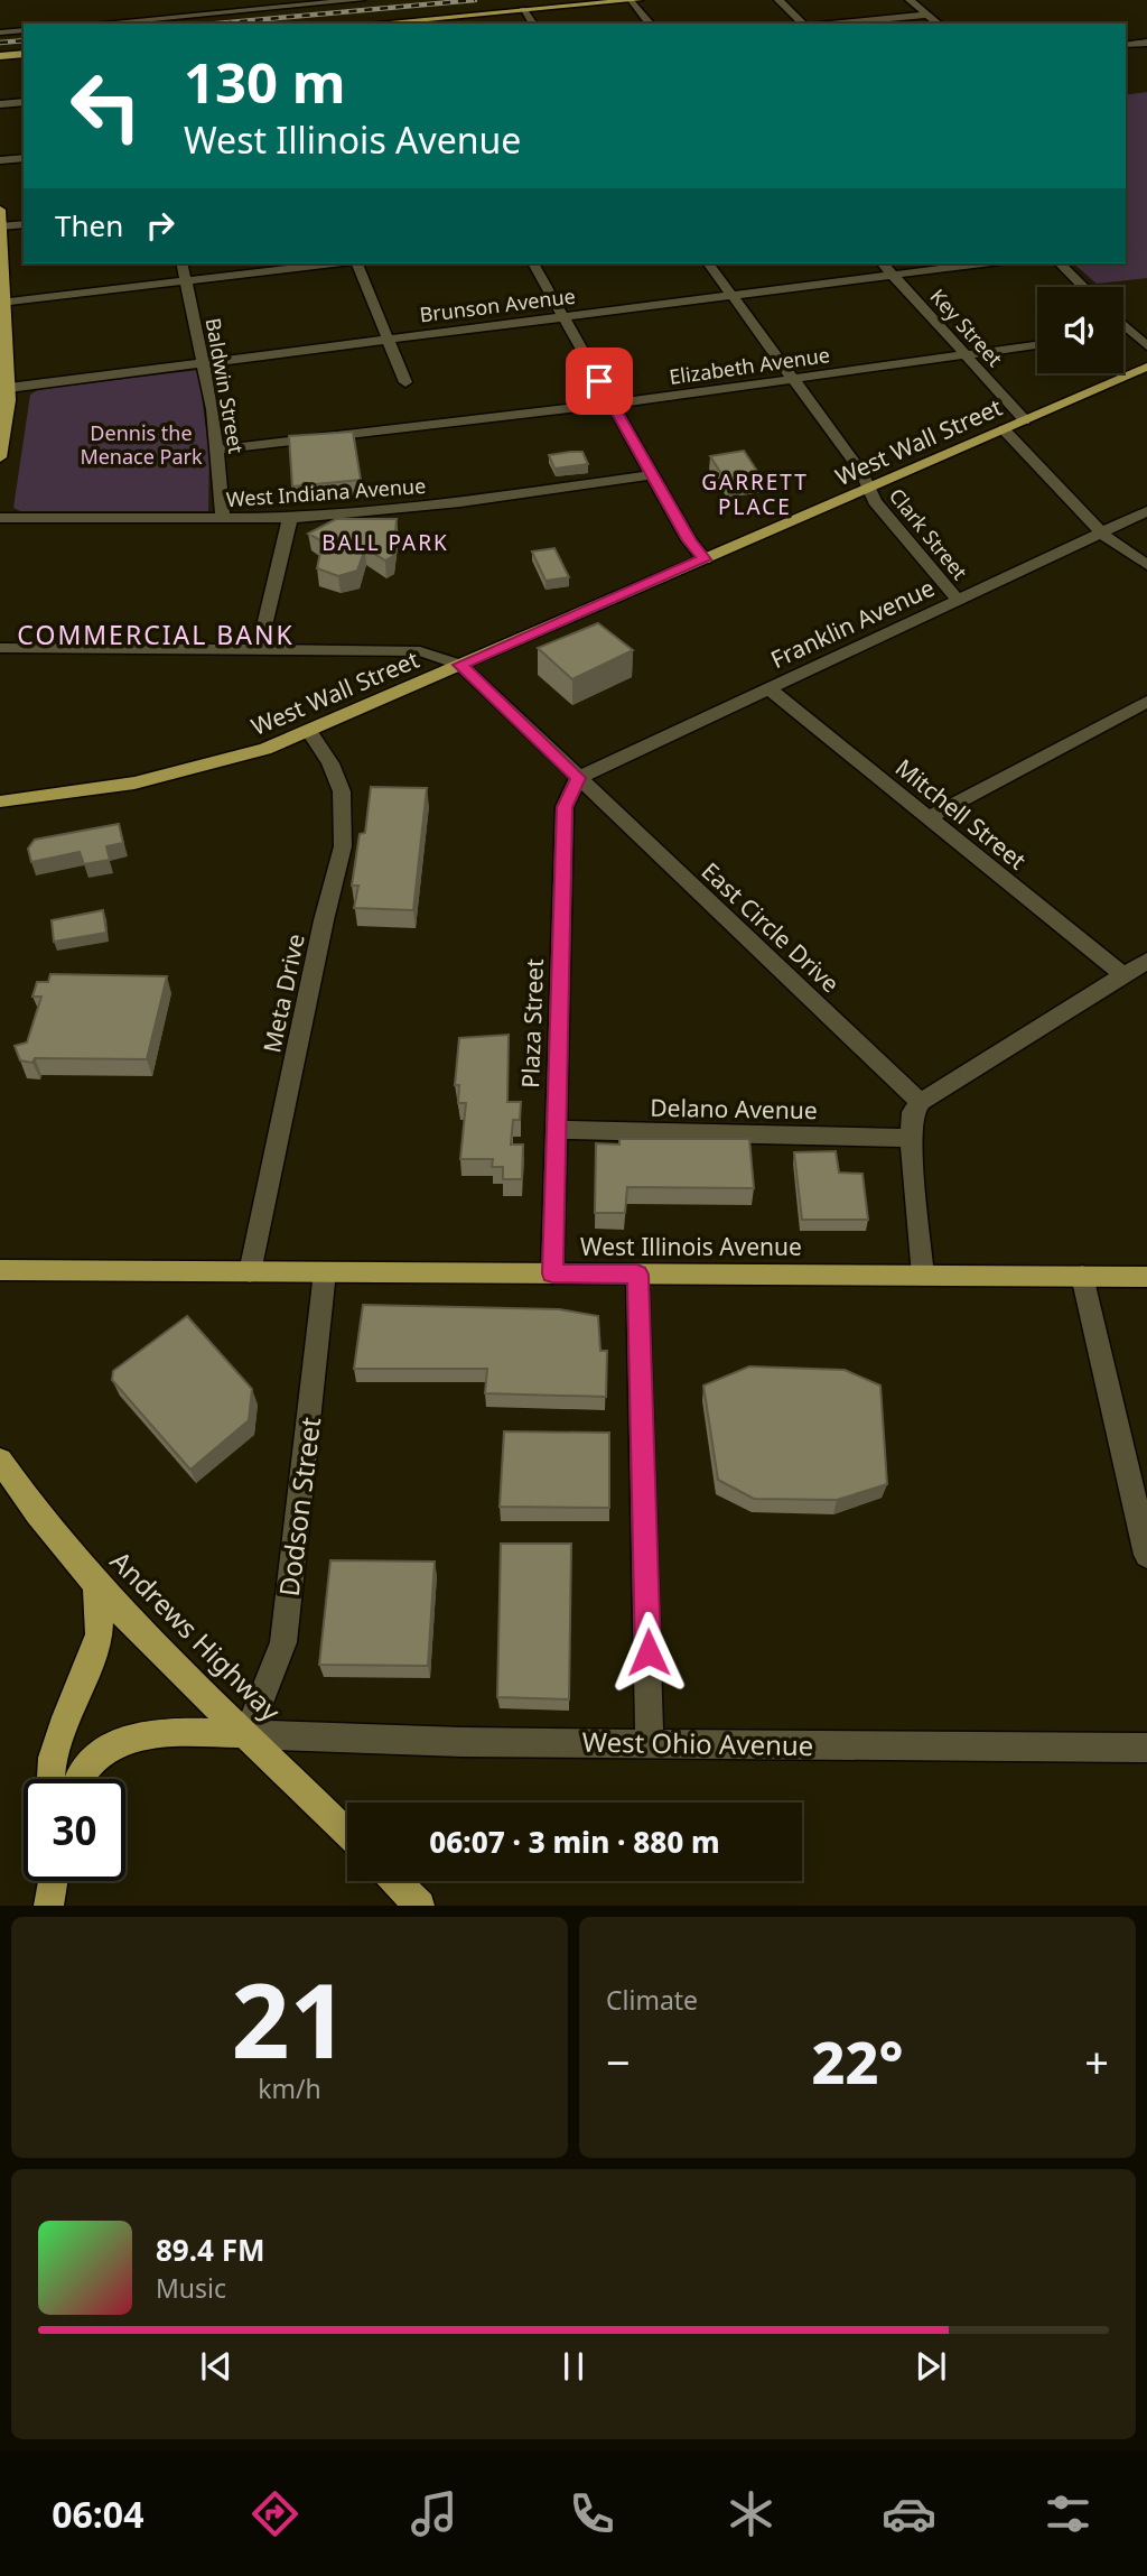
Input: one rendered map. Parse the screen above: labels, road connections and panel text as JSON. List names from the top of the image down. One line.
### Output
{"streets":{"main road":["West Wall Street","West Illinois Avenue","Andrews Highway"],"street":["Brunson Avenue","Key Street","Elizabeth Avenue","Baldwin Street","West Indiana Avenue","Clark Street","Franklin Avenue","Mitchell Street","East Circle Drive","Meta Drive","Plaza Street","Delano Avenue","Dodson Street","West Ohio Avenue"]},"crossings":[["Brunson Avenue","Key Street"],["Brunson Avenue","Baldwin Street"],["Brunson Avenue","Clark Street"],["Key Street","Elizabeth Avenue"],["Key Street","West Wall Street"],["Elizabeth Avenue","Baldwin Street"],["Elizabeth Avenue","Clark Street"],["Baldwin Street","West Indiana Avenue"],["West Wall Street","Clark Street"],["West Wall Street","East Circle Drive"],["West Wall Street","Meta Drive"],["Clark Street","Franklin Avenue"],["Franklin Avenue","Mitchell Street"],["Franklin Avenue","East Circle Drive"],["Franklin Avenue","Plaza Street"],["East Circle Drive","Plaza Street"],["Meta Drive","West Illinois Avenue"],["Plaza Street","Delano Avenue"],["Plaza Street","West Illinois Avenue"],["West Illinois Avenue","Dodson Street"],["Dodson Street","Andrews Highway"],["Dodson Street","West Ohio Avenue"],["Andrews Highway","West Ohio Avenue"]],"districts":["GARRETT PLACE","BALL PARK","COMMERCIAL BANK"],"parks":["Dennis the Menace Park"],"page":{"turn":["130 m","West Illinois Avenue"],"then":"Then","limit":"30","trip":"06:07 · 3 min · 880 m","tile":[["21","km/h"],"Climate"],"heat":["−","22°","+"],"song":["89.4 FM","Music"],"tabs":"06:04"}}
